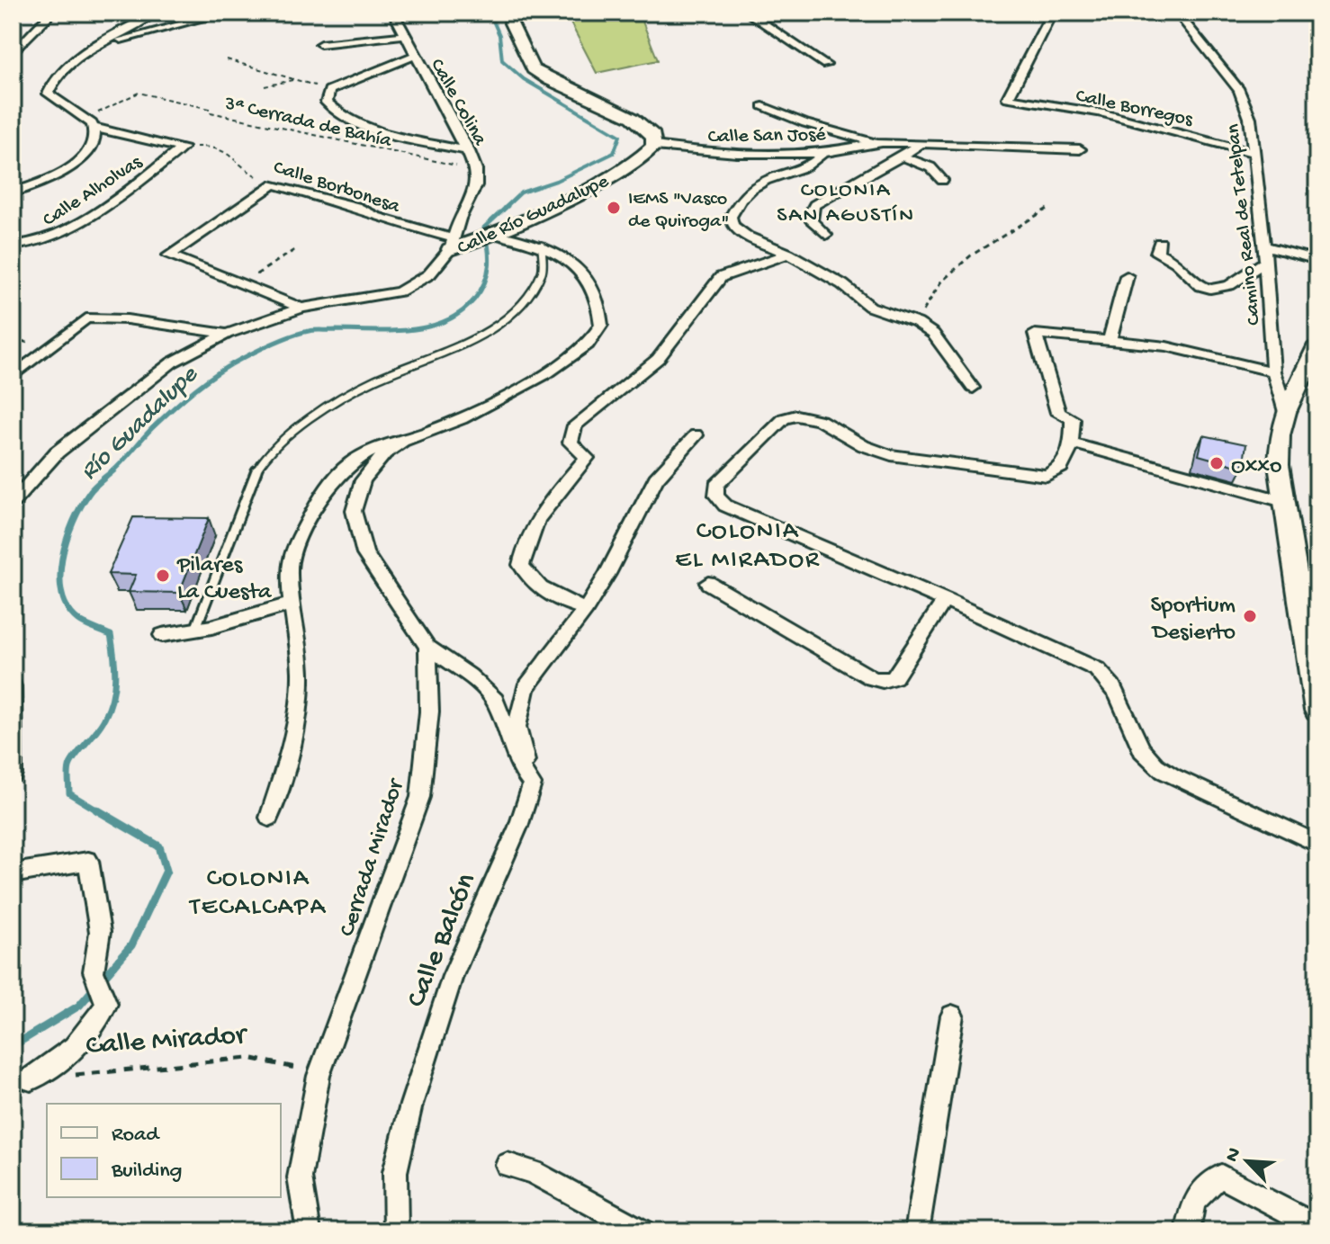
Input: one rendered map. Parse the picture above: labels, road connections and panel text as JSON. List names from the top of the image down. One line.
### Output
{"streets":{"street":["Calle Colina","Calle Borregos","Calle San José","Calle Borbonesa","Calle Alholvas","Calle Río Guadalupe","Camino Real de Tetelpan","Cerrada Mirador","Calle Balcón"],"path":["3ª Cerrada de Bahía","Calle Mirador"]},"crossings":[["Calle Colina","3ª Cerrada de Bahía"],["Calle Colina","Calle Borbonesa"],["Calle Colina","Calle Río Guadalupe"],["Calle Borregos","Camino Real de Tetelpan"],["Calle San José","Calle Río Guadalupe"],["Calle Borbonesa","Calle Alholvas"],["Calle Borbonesa","Calle Río Guadalupe"],["Cerrada Mirador","Calle Mirador"]],"districts":["COLONIA SAN AGUSTÍN","COLONIA EL MIRADOR","COLONIA TECALCAPA"],"water":["Río Guadalupe"],"places":["IEMS \"Vasco de Quiroga\"","Oxxo","Pilares La Cuesta","Sportium Desierto"],"legend":["Road","Building"],"north":"top left"}
